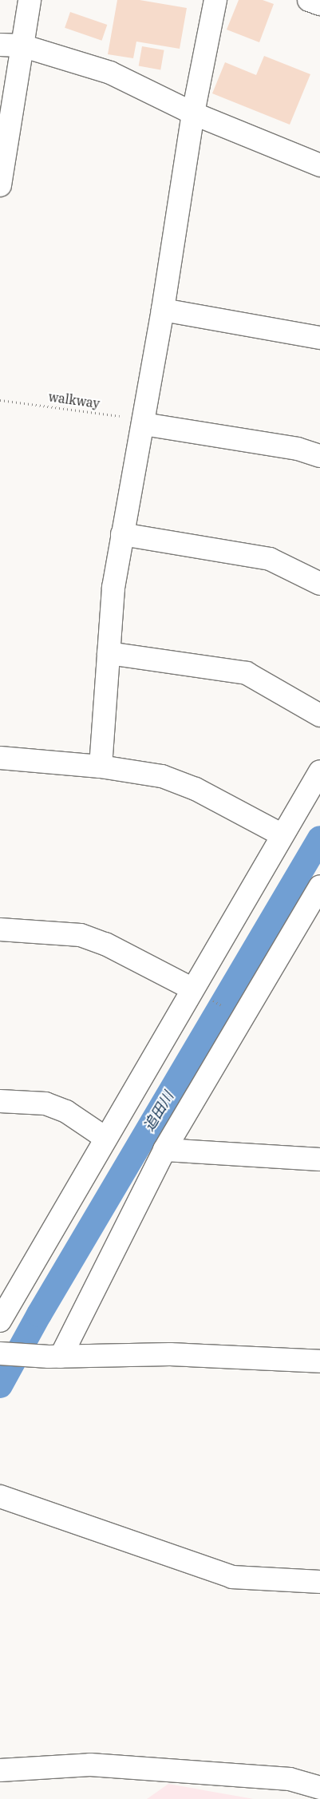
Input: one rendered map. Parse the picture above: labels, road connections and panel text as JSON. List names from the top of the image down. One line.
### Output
{"streets":{"path":["walkway"]},"water":["追田川"]}
